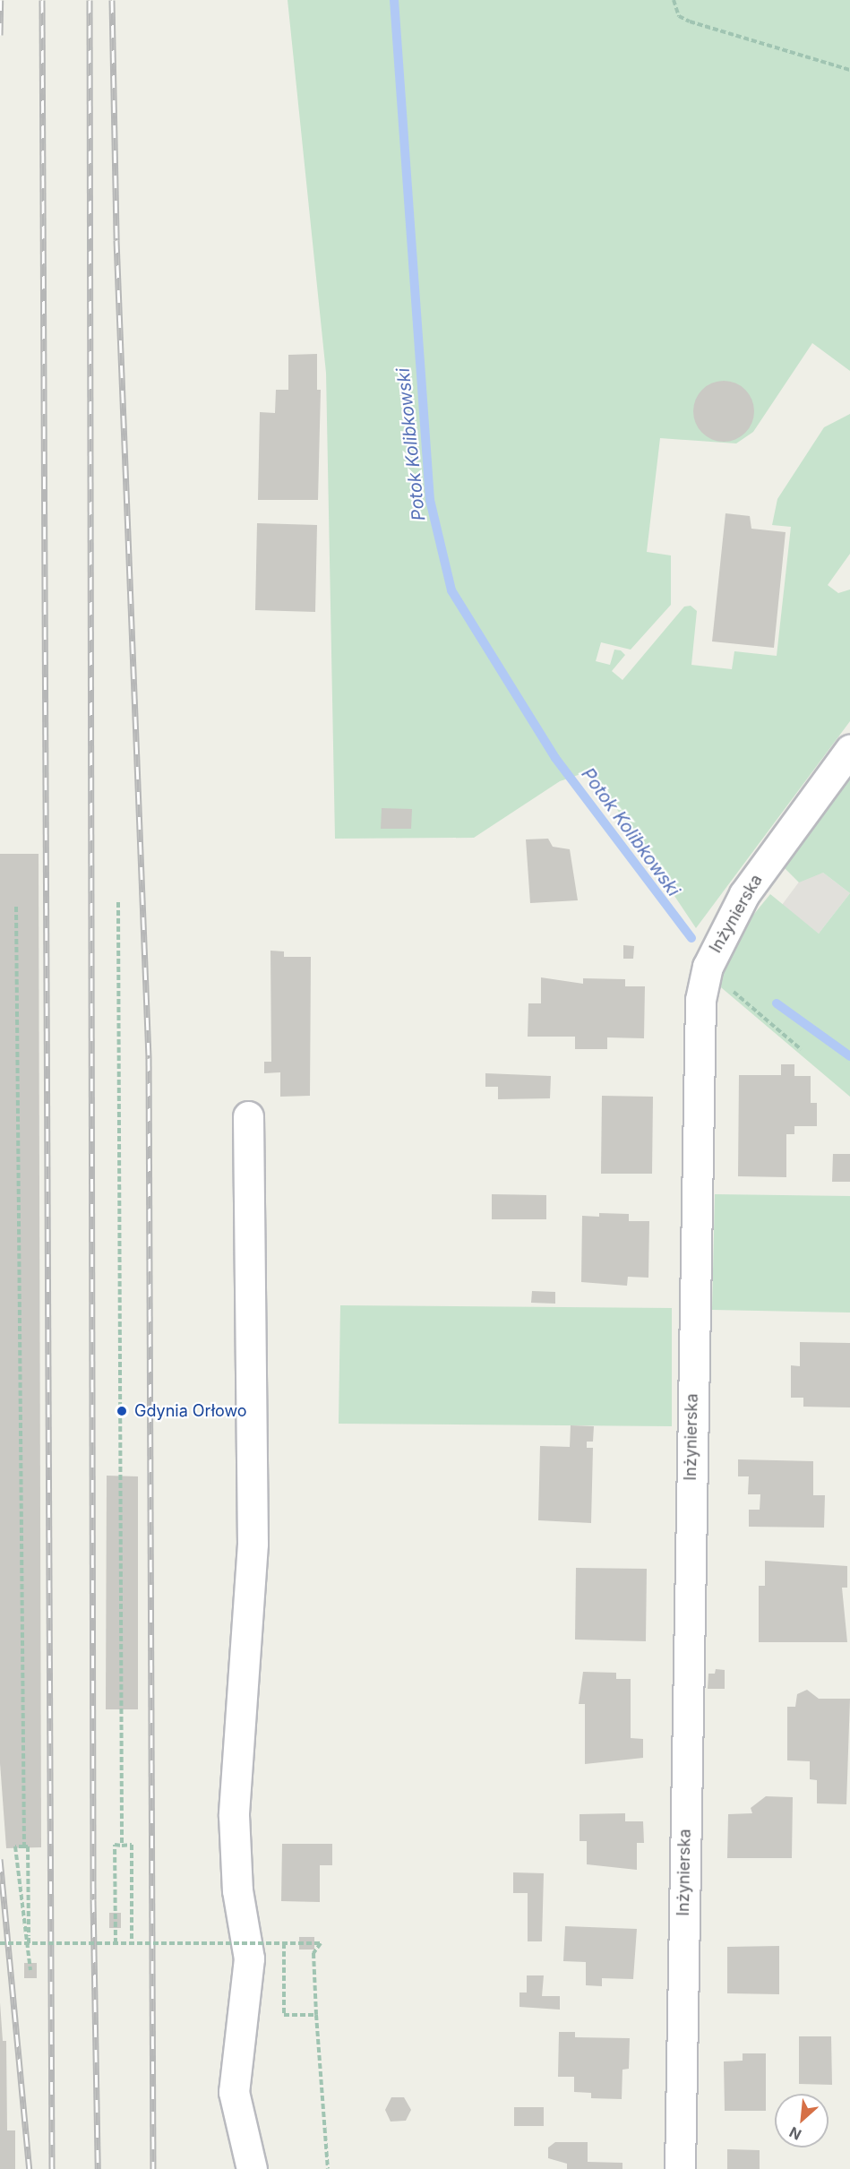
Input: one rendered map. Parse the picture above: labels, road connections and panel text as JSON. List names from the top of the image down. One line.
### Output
{"streets":{"street":["Inżynierska"]},"water":["Potok Kolibkowski"],"places":["Gdynia Orłowo"],"north":"bottom left"}
